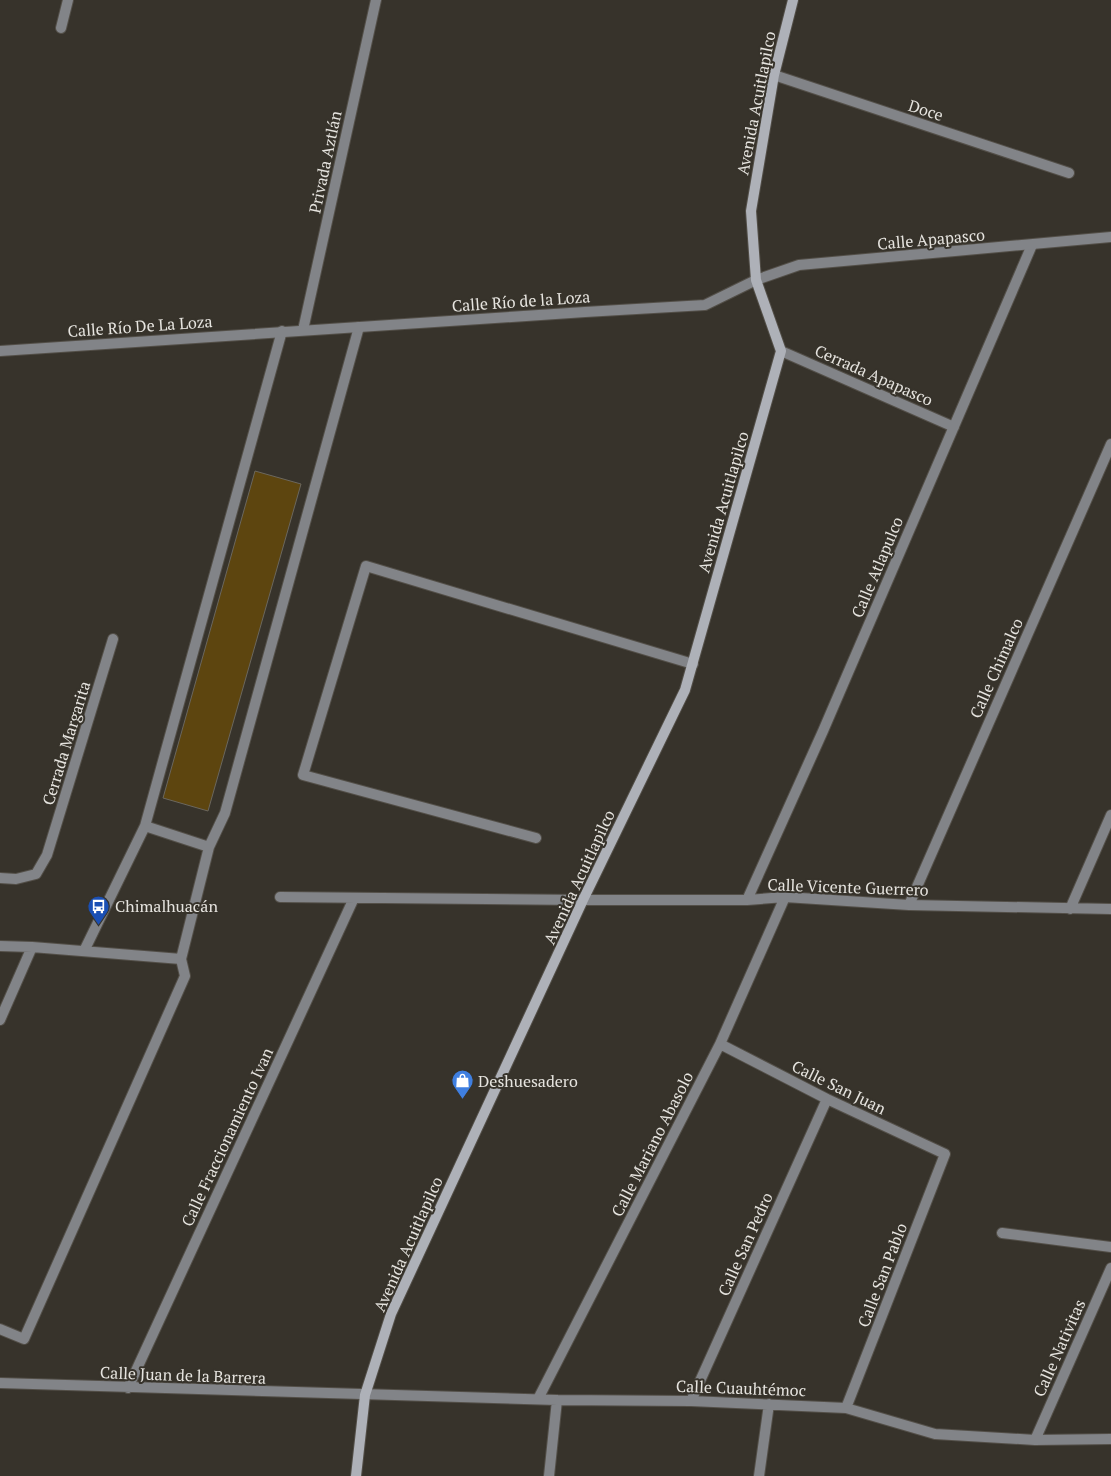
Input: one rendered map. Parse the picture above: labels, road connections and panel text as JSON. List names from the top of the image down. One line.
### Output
{"streets":{"main road":["Avenida Acuitlapilco"],"street":["Doce","Privada Aztlán","Calle Apapasco","Calle Río de la Loza","Calle Río De La Loza","Cerrada Apapasco","Calle Atlapulco","Calle Chimalco","Cerrada Margarita","Calle Vicente Guerrero","Calle San Juan","Calle Fraccionamiento Ivan","Calle Mariano Abasolo","Calle San Pedro","Calle San Pablo","Calle Nativitas","Calle Juan de la Barrera","Calle Cuauhtémoc"]},"crossings":[["Avenida Acuitlapilco","Doce"],["Avenida Acuitlapilco","Calle Apapasco"],["Avenida Acuitlapilco","Calle Río de la Loza"],["Avenida Acuitlapilco","Cerrada Apapasco"],["Avenida Acuitlapilco","Calle Vicente Guerrero"],["Avenida Acuitlapilco","Calle Juan de la Barrera"],["Avenida Acuitlapilco","Calle Cuauhtémoc"],["Privada Aztlán","Calle Río de la Loza"],["Calle Apapasco","Calle Río de la Loza"],["Calle Apapasco","Calle Atlapulco"],["Calle Río de la Loza","Calle Río De La Loza"],["Cerrada Apapasco","Calle Atlapulco"],["Calle Atlapulco","Calle Vicente Guerrero"],["Calle Chimalco","Calle Vicente Guerrero"],["Calle Vicente Guerrero","Calle Fraccionamiento Ivan"],["Calle Vicente Guerrero","Calle Mariano Abasolo"],["Calle San Juan","Calle Mariano Abasolo"],["Calle San Juan","Calle San Pedro"],["Calle San Juan","Calle San Pablo"],["Calle Fraccionamiento Ivan","Calle Juan de la Barrera"],["Calle Mariano Abasolo","Calle Cuauhtémoc"],["Calle San Pedro","Calle Cuauhtémoc"],["Calle San Pablo","Calle Cuauhtémoc"],["Calle Nativitas","Calle Cuauhtémoc"],["Calle Juan de la Barrera","Calle Cuauhtémoc"]],"places":{"bus stop":["Chimalhuacán"],"shop":["Deshuesadero"]}}
